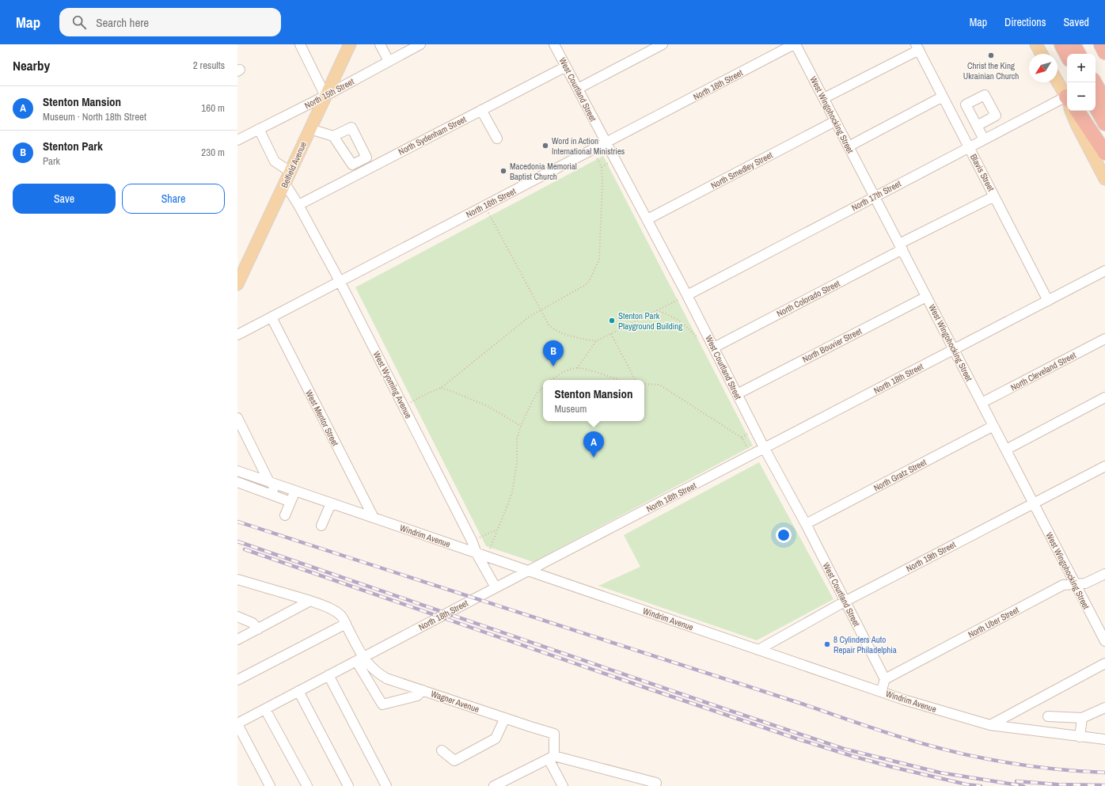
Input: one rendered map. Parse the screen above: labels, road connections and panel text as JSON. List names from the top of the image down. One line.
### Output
{"streets":{"main road":["Belfield Avenue"],"street":["North 16th Street","West Courtland Street","North 15th Street","West Wingohocking Street","North Sydenham Street","North Smedley Street","Blavis Street","North 17th Street","North Colorado Street","North Bouvier Street","North Cleveland Street","North 18th Street","West Wyoming Avenue","West Mentor Street","North Gratz Street","Windrim Avenue","North 19th Street","North Uber Street","Wagner Avenue"]},"crossings":[["North 16th Street","West Courtland Street"],["North 16th Street","West Wingohocking Street"],["North 16th Street","West Wyoming Avenue"],["North 16th Street","West Mentor Street"],["West Courtland Street","North Sydenham Street"],["West Courtland Street","North Smedley Street"],["West Courtland Street","North 17th Street"],["West Courtland Street","North Colorado Street"],["West Courtland Street","North Bouvier Street"],["West Courtland Street","North 18th Street"],["West Courtland Street","North Gratz Street"],["West Courtland Street","North 19th Street"],["West Courtland Street","North Uber Street"],["North 15th Street","Belfield Avenue"],["West Wingohocking Street","North Smedley Street"],["West Wingohocking Street","North 17th Street"],["West Wingohocking Street","North Colorado Street"],["West Wingohocking Street","North Bouvier Street"],["West Wingohocking Street","North Cleveland Street"],["West Wingohocking Street","North 18th Street"],["West Wingohocking Street","North Gratz Street"],["West Wingohocking Street","North 19th Street"],["West Wingohocking Street","North Uber Street"],["North Sydenham Street","West Wyoming Avenue"],["Belfield Avenue","West Wyoming Avenue"],["Blavis Street","North 17th Street"],["Blavis Street","North Colorado Street"],["Blavis Street","North 18th Street"],["North 18th Street","West Wyoming Avenue"],["North 18th Street","Windrim Avenue"],["North 18th Street","Wagner Avenue"],["West Wyoming Avenue","Windrim Avenue"],["West Mentor Street","Windrim Avenue"],["Windrim Avenue","North 19th Street"]],"places":["Christ the King Ukrainian Church","Word in Action International Ministries","Macedonia Memorial Baptist Church","Stenton Park Playground Building","8 Cylinders Auto Repair Philadelphia"],"north":"bottom left","page":{"header":"Map","search":"Search here","nav":["Map","Directions","Saved"],"heading":["Nearby","2 results"],"map_buttons":["+","−"],"list":[{"mark":"A","name":"Stenton Mansion","note":"Museum · North 18th Street","value":"160 m"},{"mark":"B","name":"Stenton Park","note":"Park","value":"230 m"}],"buttons":["Save","Share"],"pins":["B","A"],"popup":["Stenton Mansion","Museum"]}}
